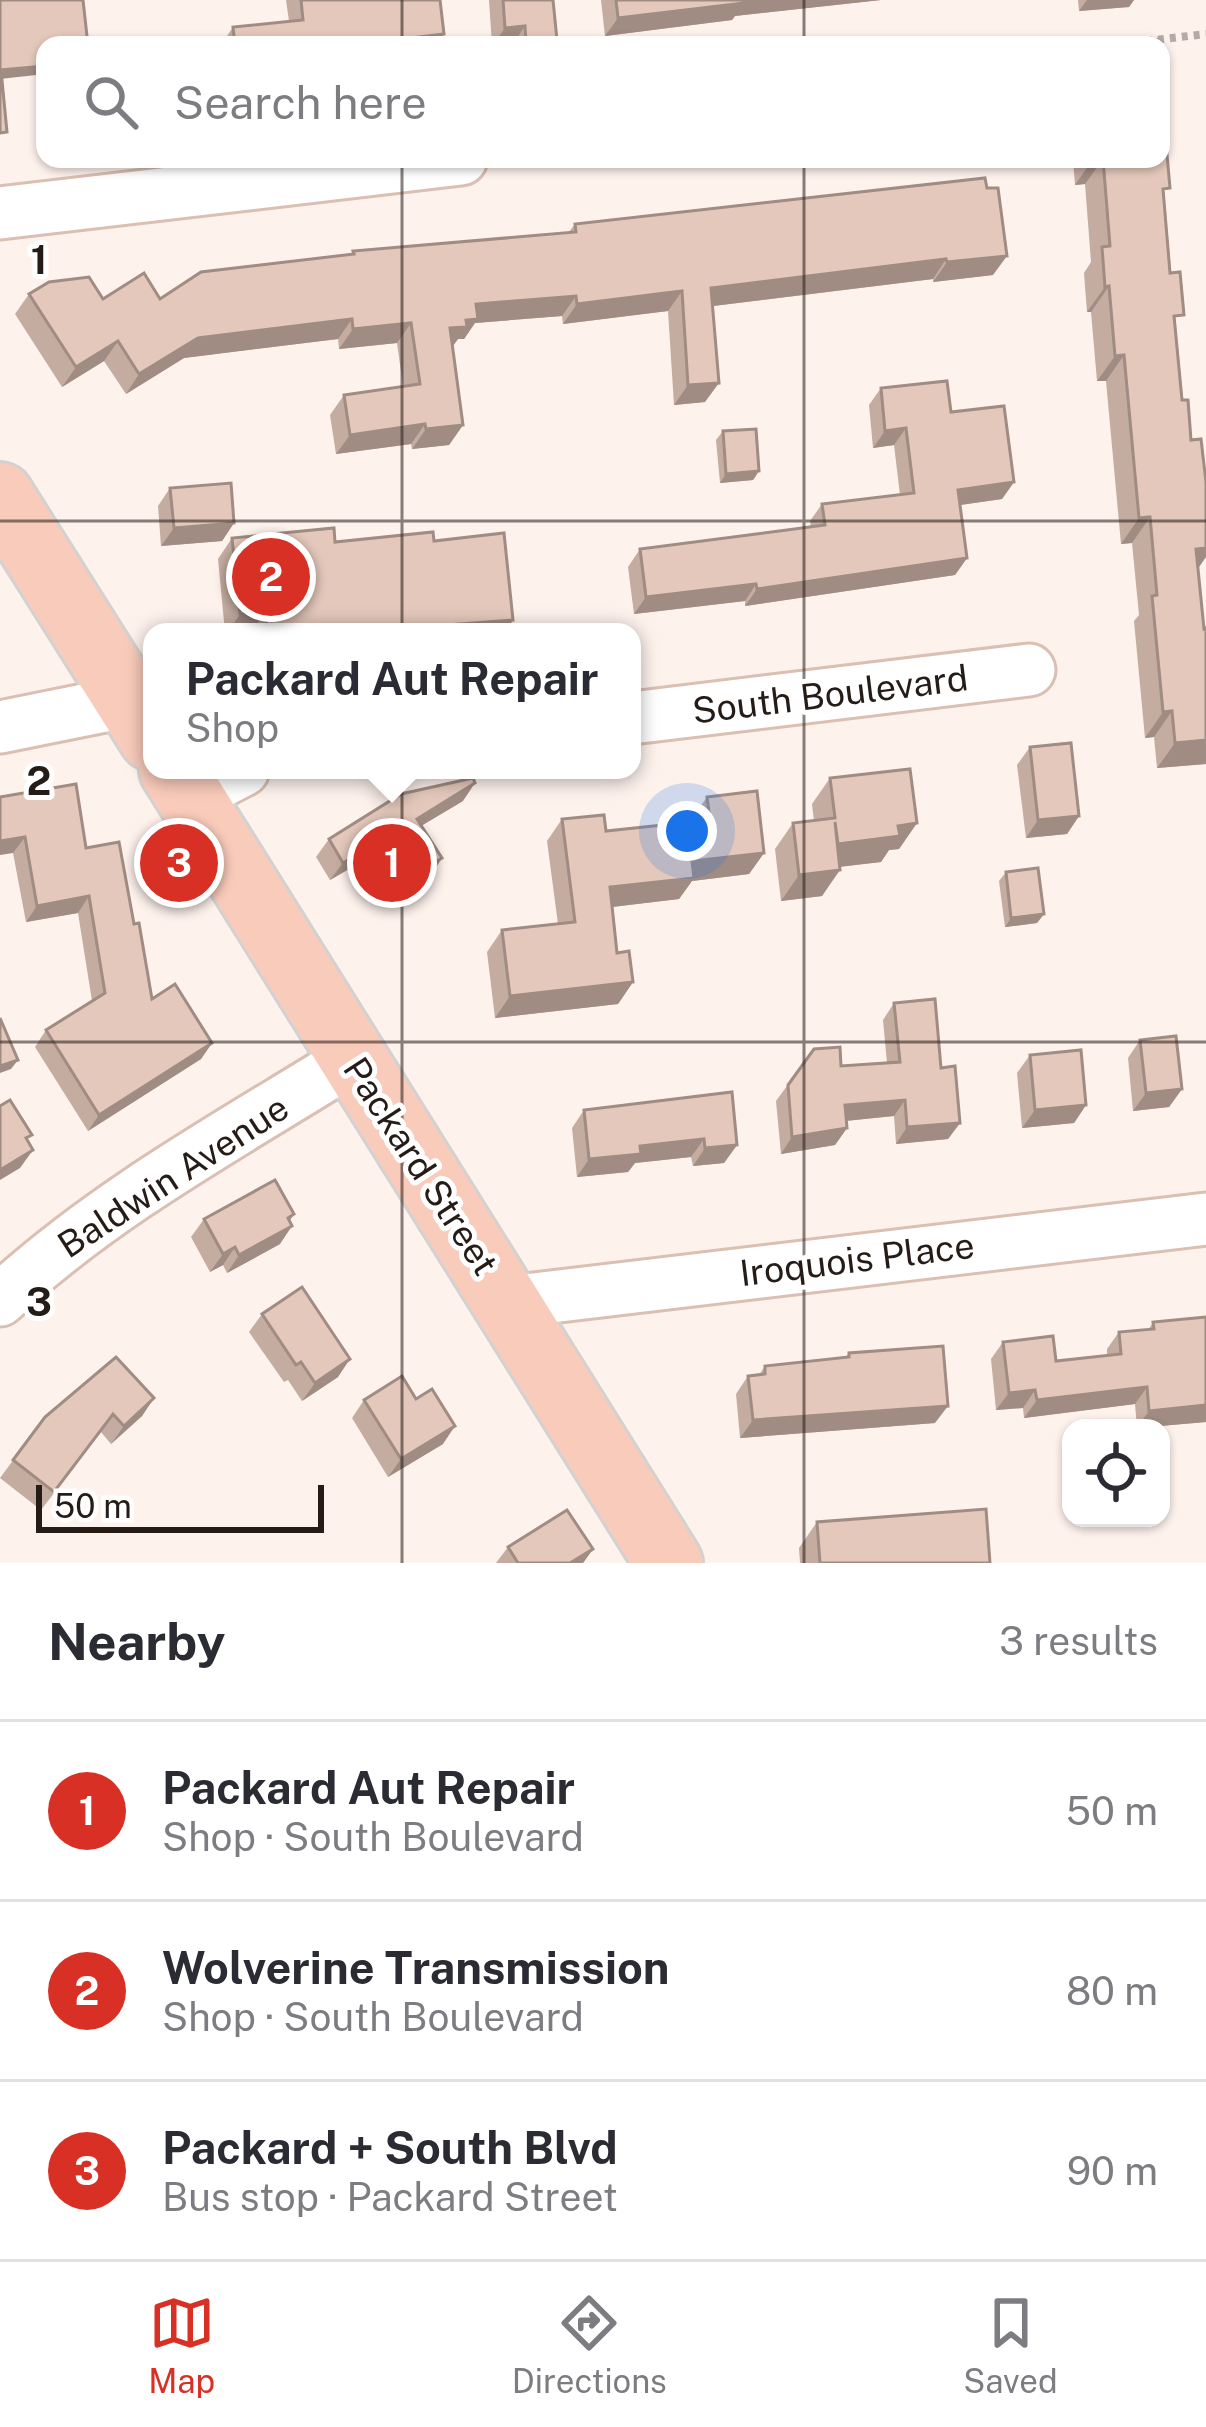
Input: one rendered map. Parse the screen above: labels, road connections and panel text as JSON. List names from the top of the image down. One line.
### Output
{"streets":{"main road":["Packard Street"],"street":["South Boulevard","Baldwin Avenue","Iroquois Place"]},"crossings":[["Packard Street","Baldwin Avenue"],["Packard Street","Iroquois Place"]],"scale_bar":"50 m","page":{"search":"Search here","pins":["2","1","3"],"popup":["Packard Aut Repair","Shop"],"scale":"50 m","heading":["Nearby","3 results"],"list":[{"mark":"1","name":"Packard Aut Repair","note":"Shop · South Boulevard","value":"50 m"},{"mark":"2","name":"Wolverine Transmission","note":"Shop · South Boulevard","value":"80 m"},{"mark":"3","name":"Packard + South Blvd","note":"Bus stop · Packard Street","value":"90 m"}],"nav":["Map","Directions","Saved"]},"grid":{"rows":["1","2","3"]}}
